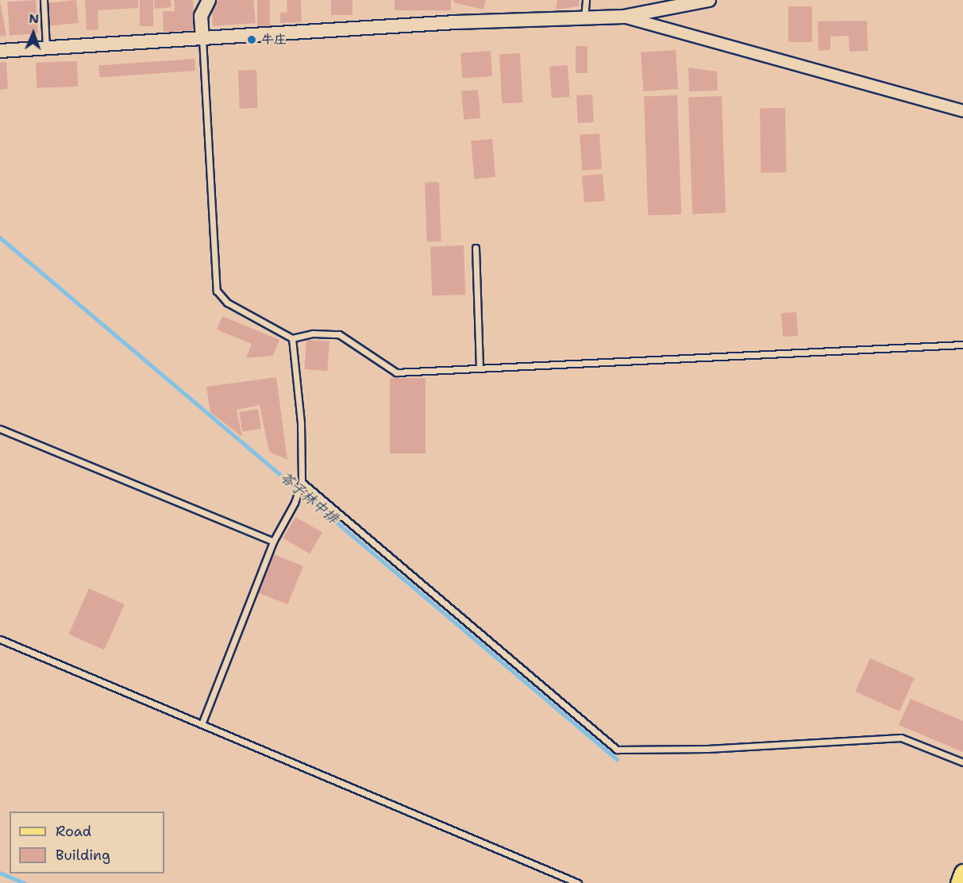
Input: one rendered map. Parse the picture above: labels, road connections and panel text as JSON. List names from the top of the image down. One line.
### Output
{"water":["苓子林中排"],"places":["牛庄"],"legend":["Road","Building"],"north":"top"}
